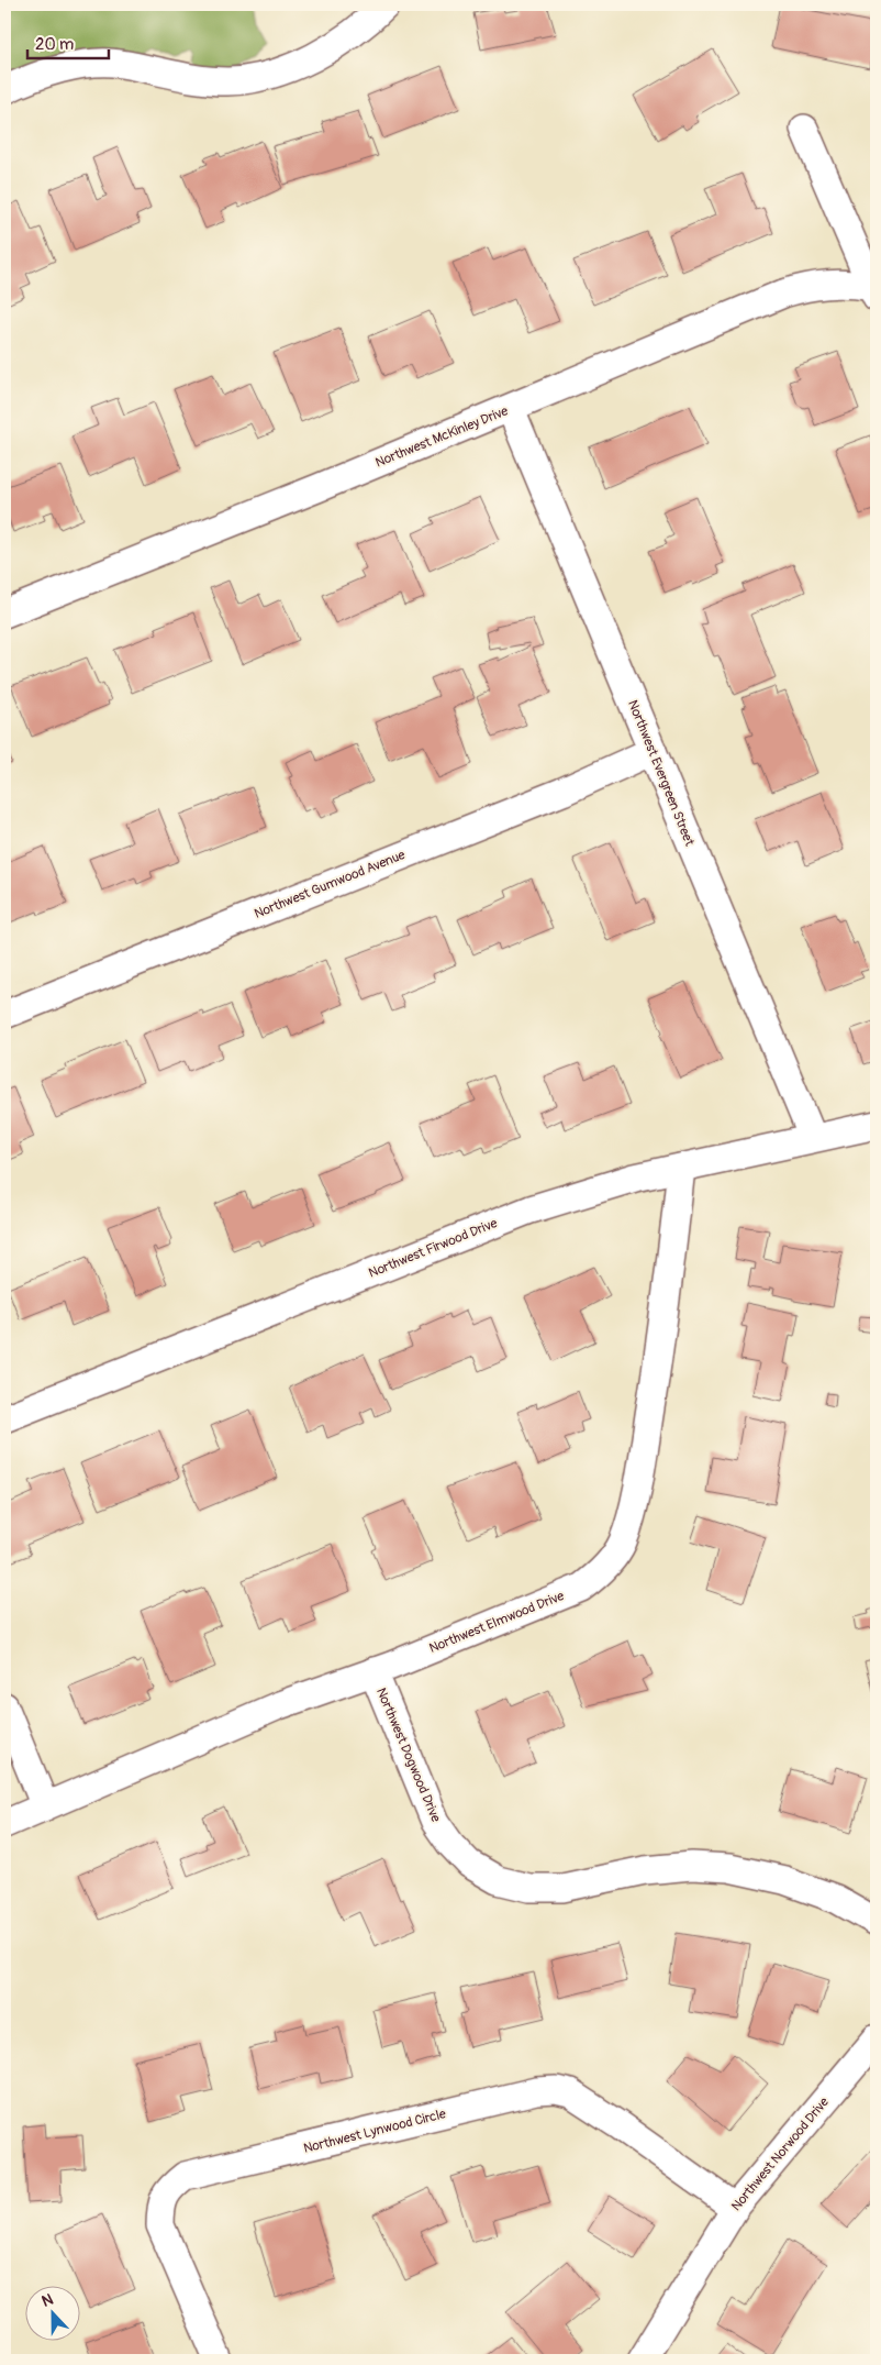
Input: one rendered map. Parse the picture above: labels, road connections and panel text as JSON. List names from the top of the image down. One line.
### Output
{"streets":{"street":["Northwest McKinley Drive","Northwest Evergreen Street","Northwest Gumwood Avenue","Northwest Firwood Drive","Northwest Elmwood Drive","Northwest Dogwood Drive","Northwest Lynwood Circle","Northwest Norwood Drive"]},"crossings":[["Northwest McKinley Drive","Northwest Evergreen Street"],["Northwest Evergreen Street","Northwest Gumwood Avenue"],["Northwest Evergreen Street","Northwest Firwood Drive"],["Northwest Firwood Drive","Northwest Elmwood Drive"],["Northwest Elmwood Drive","Northwest Dogwood Drive"],["Northwest Lynwood Circle","Northwest Norwood Drive"]],"scale_bar":"20 m","north":"top"}
